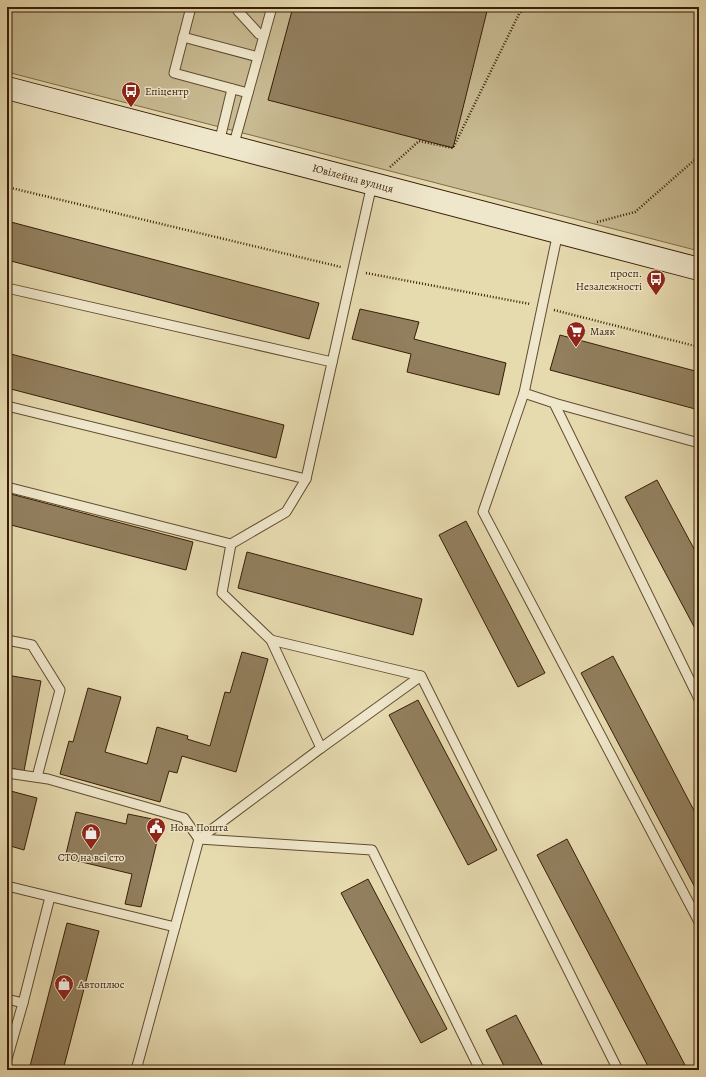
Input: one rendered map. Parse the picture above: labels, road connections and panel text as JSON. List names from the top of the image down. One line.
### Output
{"streets":{"street":["Ювілейна вулиця"]},"places":{"bus stop":["Епіцентр","просп. Незалежності"],"supermarket":["Маяк"],"public building":["Нова Пошта"],"shop":["СТО на всі сто","Автоплюс"]}}
